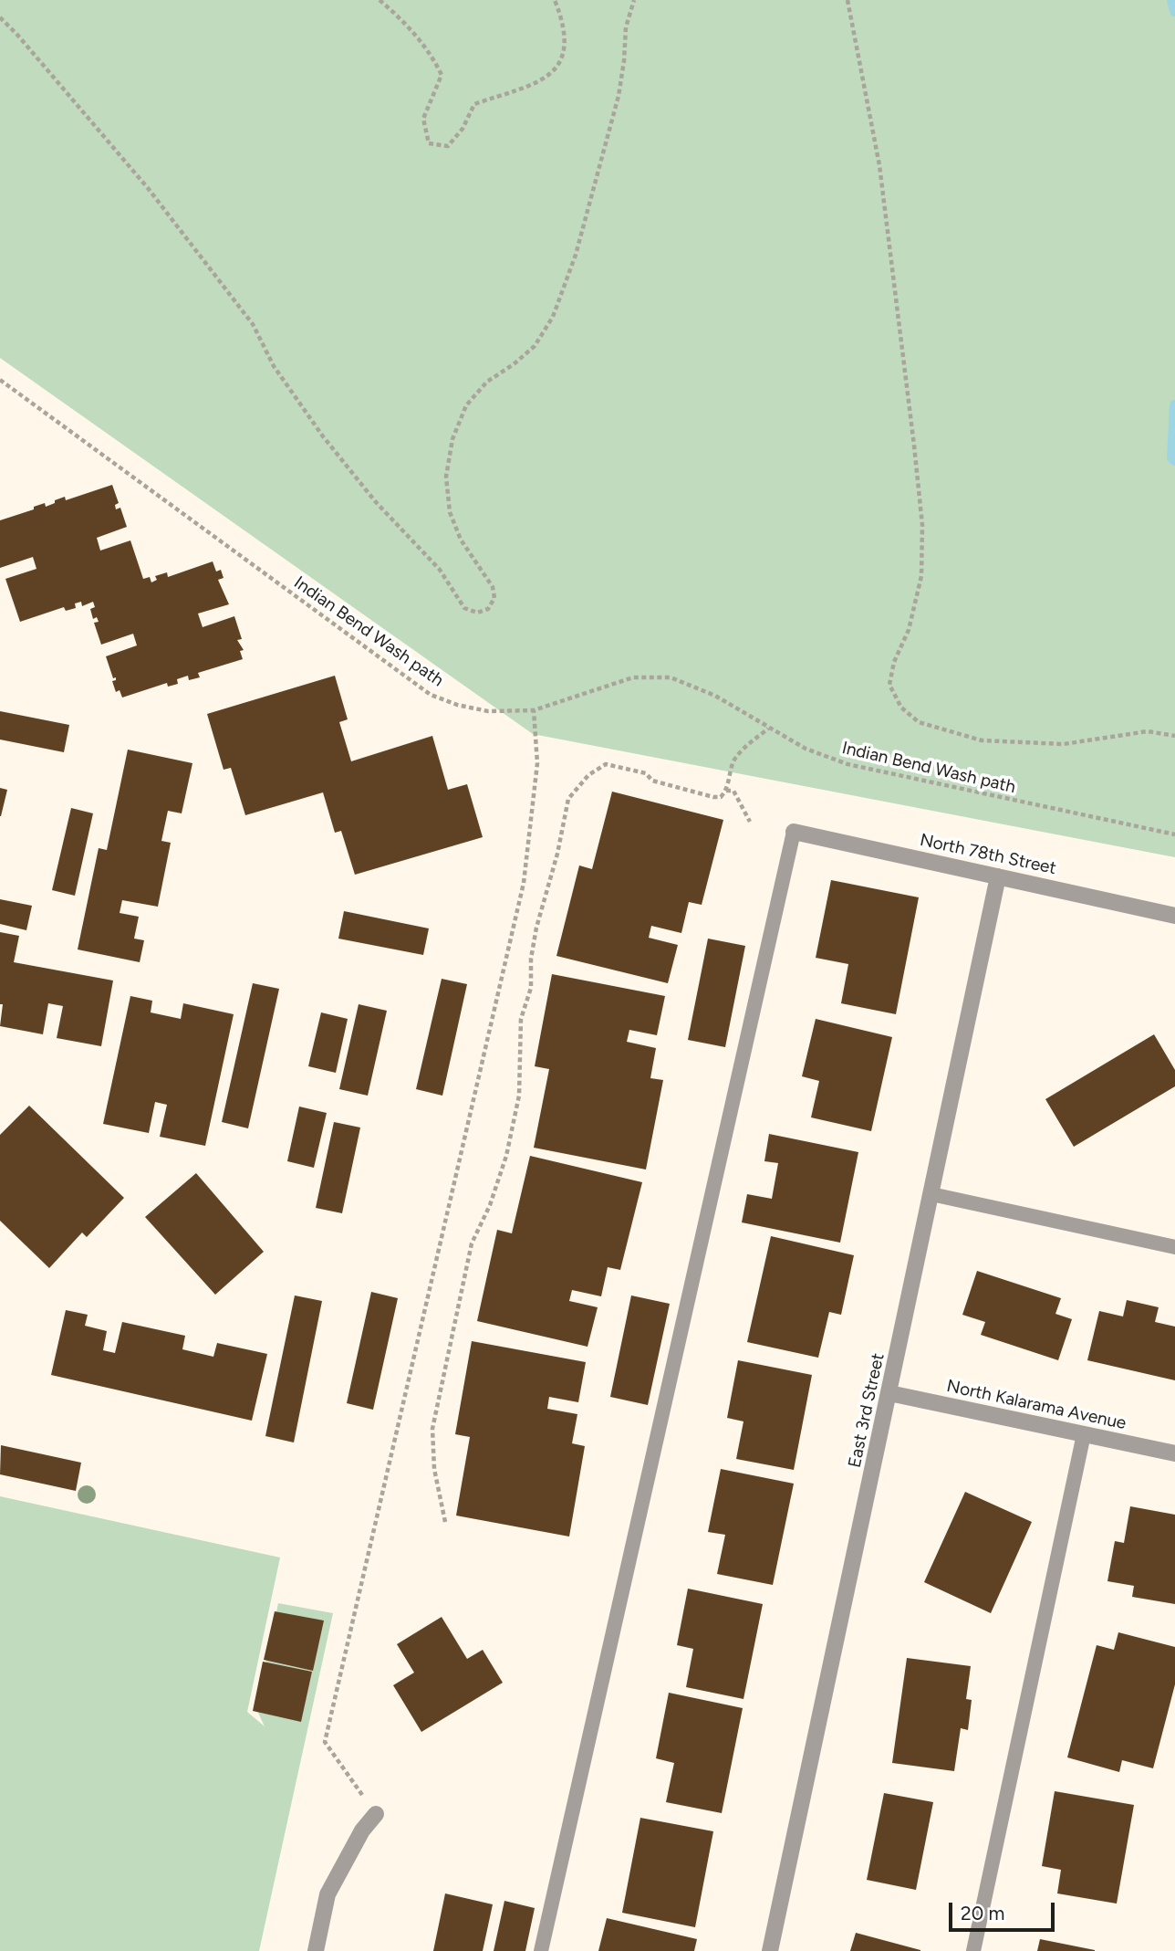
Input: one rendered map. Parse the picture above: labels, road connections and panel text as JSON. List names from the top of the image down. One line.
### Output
{"streets":{"street":["North 78th Street","North Kalarama Avenue","East 3rd Street"],"path":["Indian Bend Wash path"]},"crossings":[["North 78th Street","East 3rd Street"],["North Kalarama Avenue","East 3rd Street"]],"scale_bar":"20 m"}
